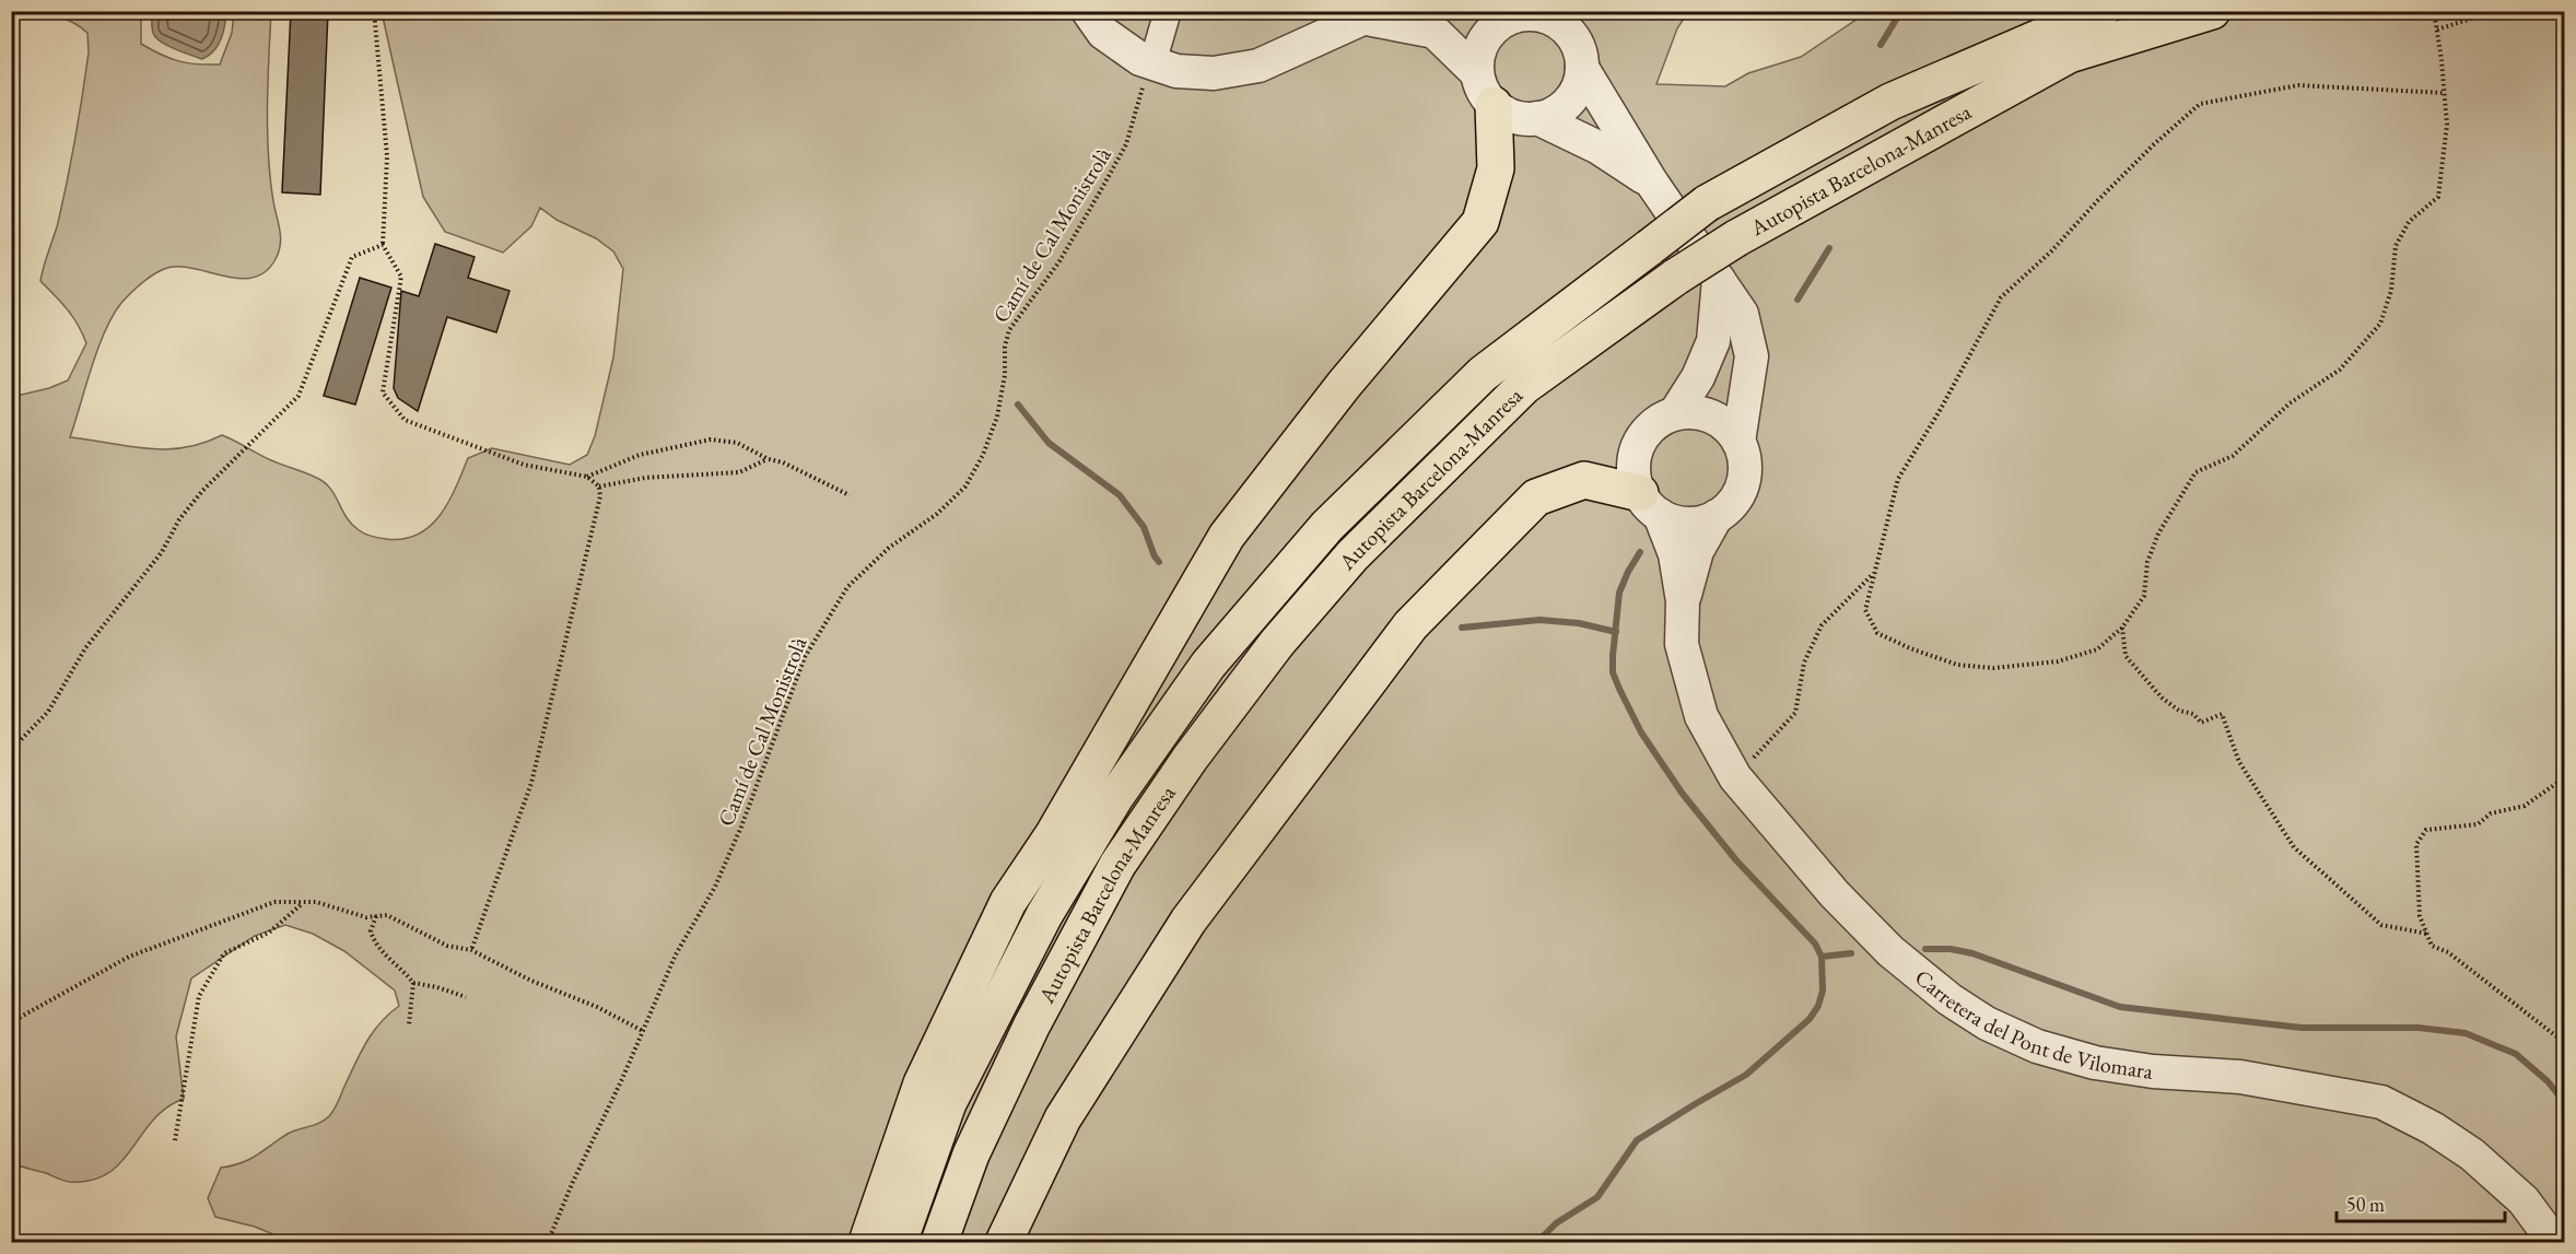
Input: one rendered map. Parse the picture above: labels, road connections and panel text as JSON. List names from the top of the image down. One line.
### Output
{"streets":{"highway":["Autopista Barcelona-Manresa"],"street":["Carretera del Pont de Vilomara"],"path":["Camí de Cal Monistrolà"]},"scale_bar":"50 m"}
